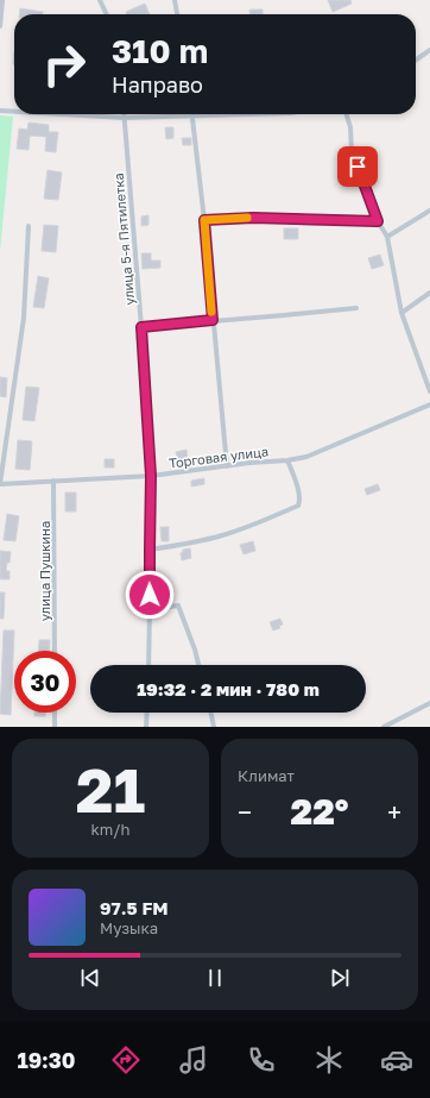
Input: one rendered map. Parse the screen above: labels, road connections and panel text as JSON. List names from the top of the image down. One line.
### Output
{"streets":{"street":["улица 5-я Пятилетка","Торговая улица","улица Пушкина"]},"crossings":[["улица 5-я Пятилетка","Торговая улица"],["Торговая улица","улица Пушкина"]],"page":{"turn":["310 m","Направо"],"limit":"30","trip":"19:32 · 2 мин · 780 m","tile":[["21","km/h"],"Климат"],"heat":["−","22°","+"],"song":["97.5 FM","Музыка"],"tabs":"19:30"}}
